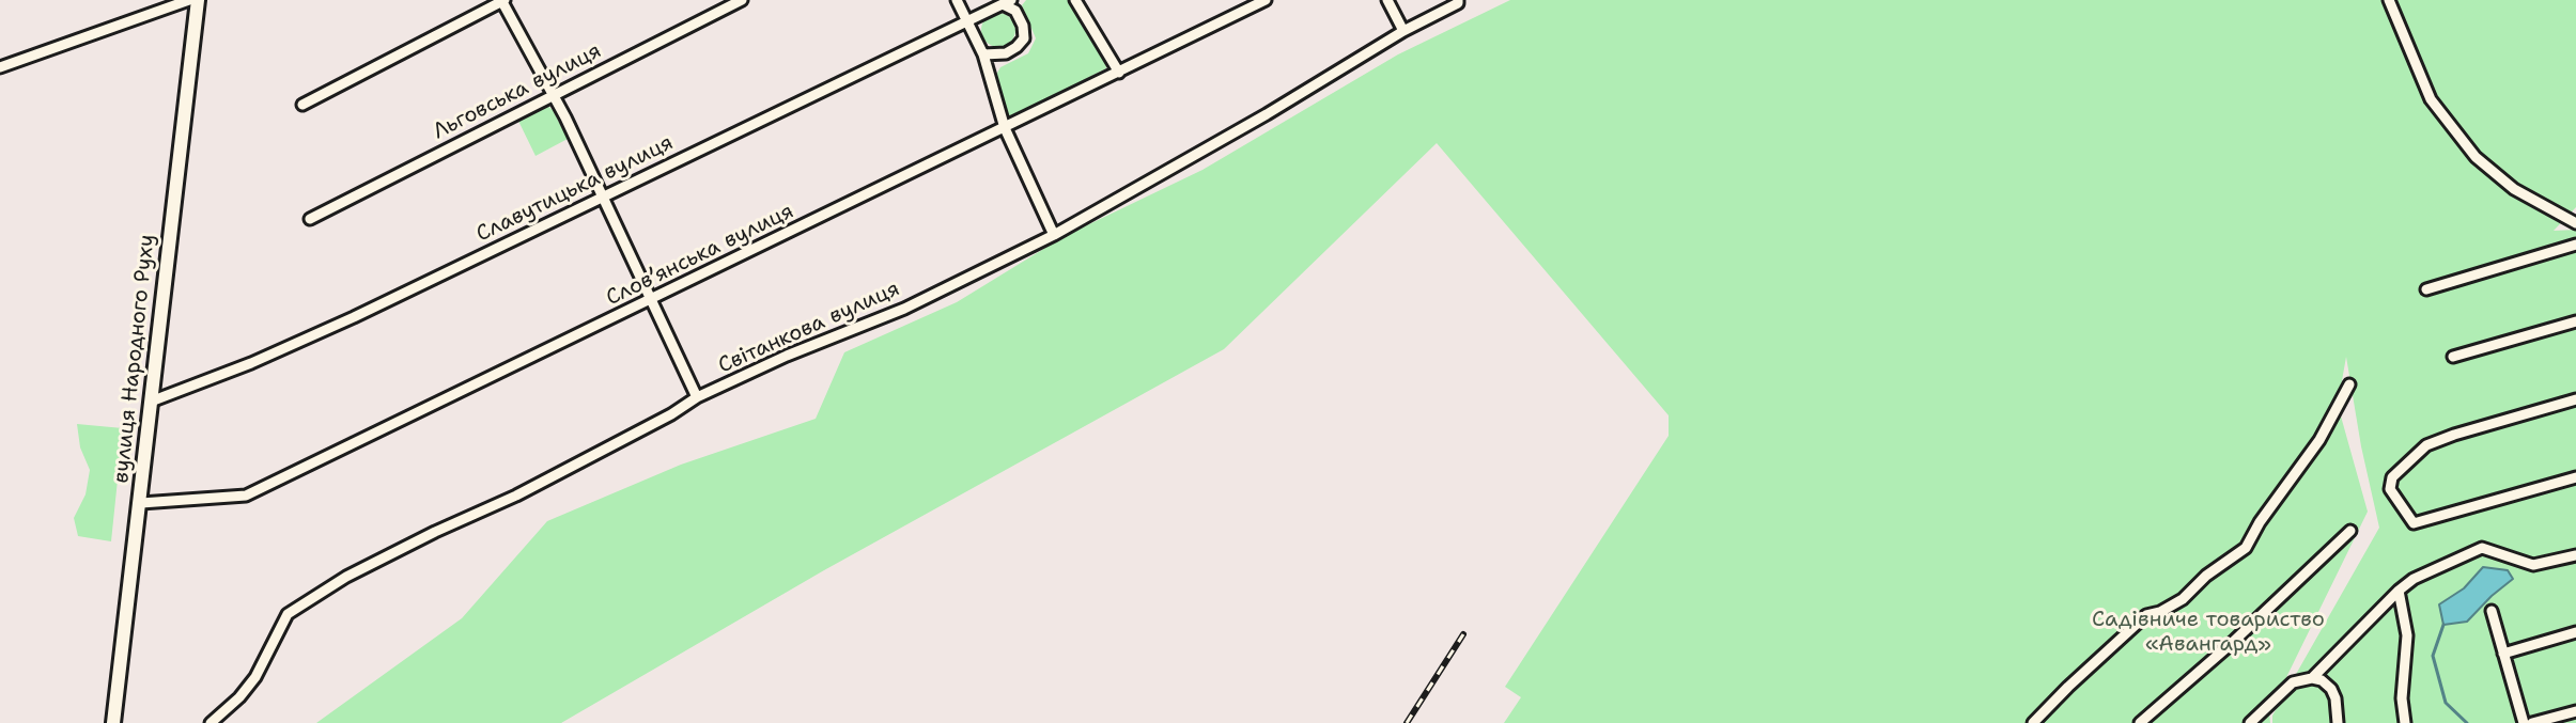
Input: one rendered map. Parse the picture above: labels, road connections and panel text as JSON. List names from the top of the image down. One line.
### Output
{"streets":{"main road":["вулиця Народного Руху"],"street":["Льговська вулиця","Славутицька вулиця","Словʼянська вулиця","Світанкова вулиця"]},"crossings":[["Славутицька вулиця","вулиця Народного Руху"],["Словʼянська вулиця","вулиця Народного Руху"]],"parks":["Садівниче товариство «Авангард»"]}
